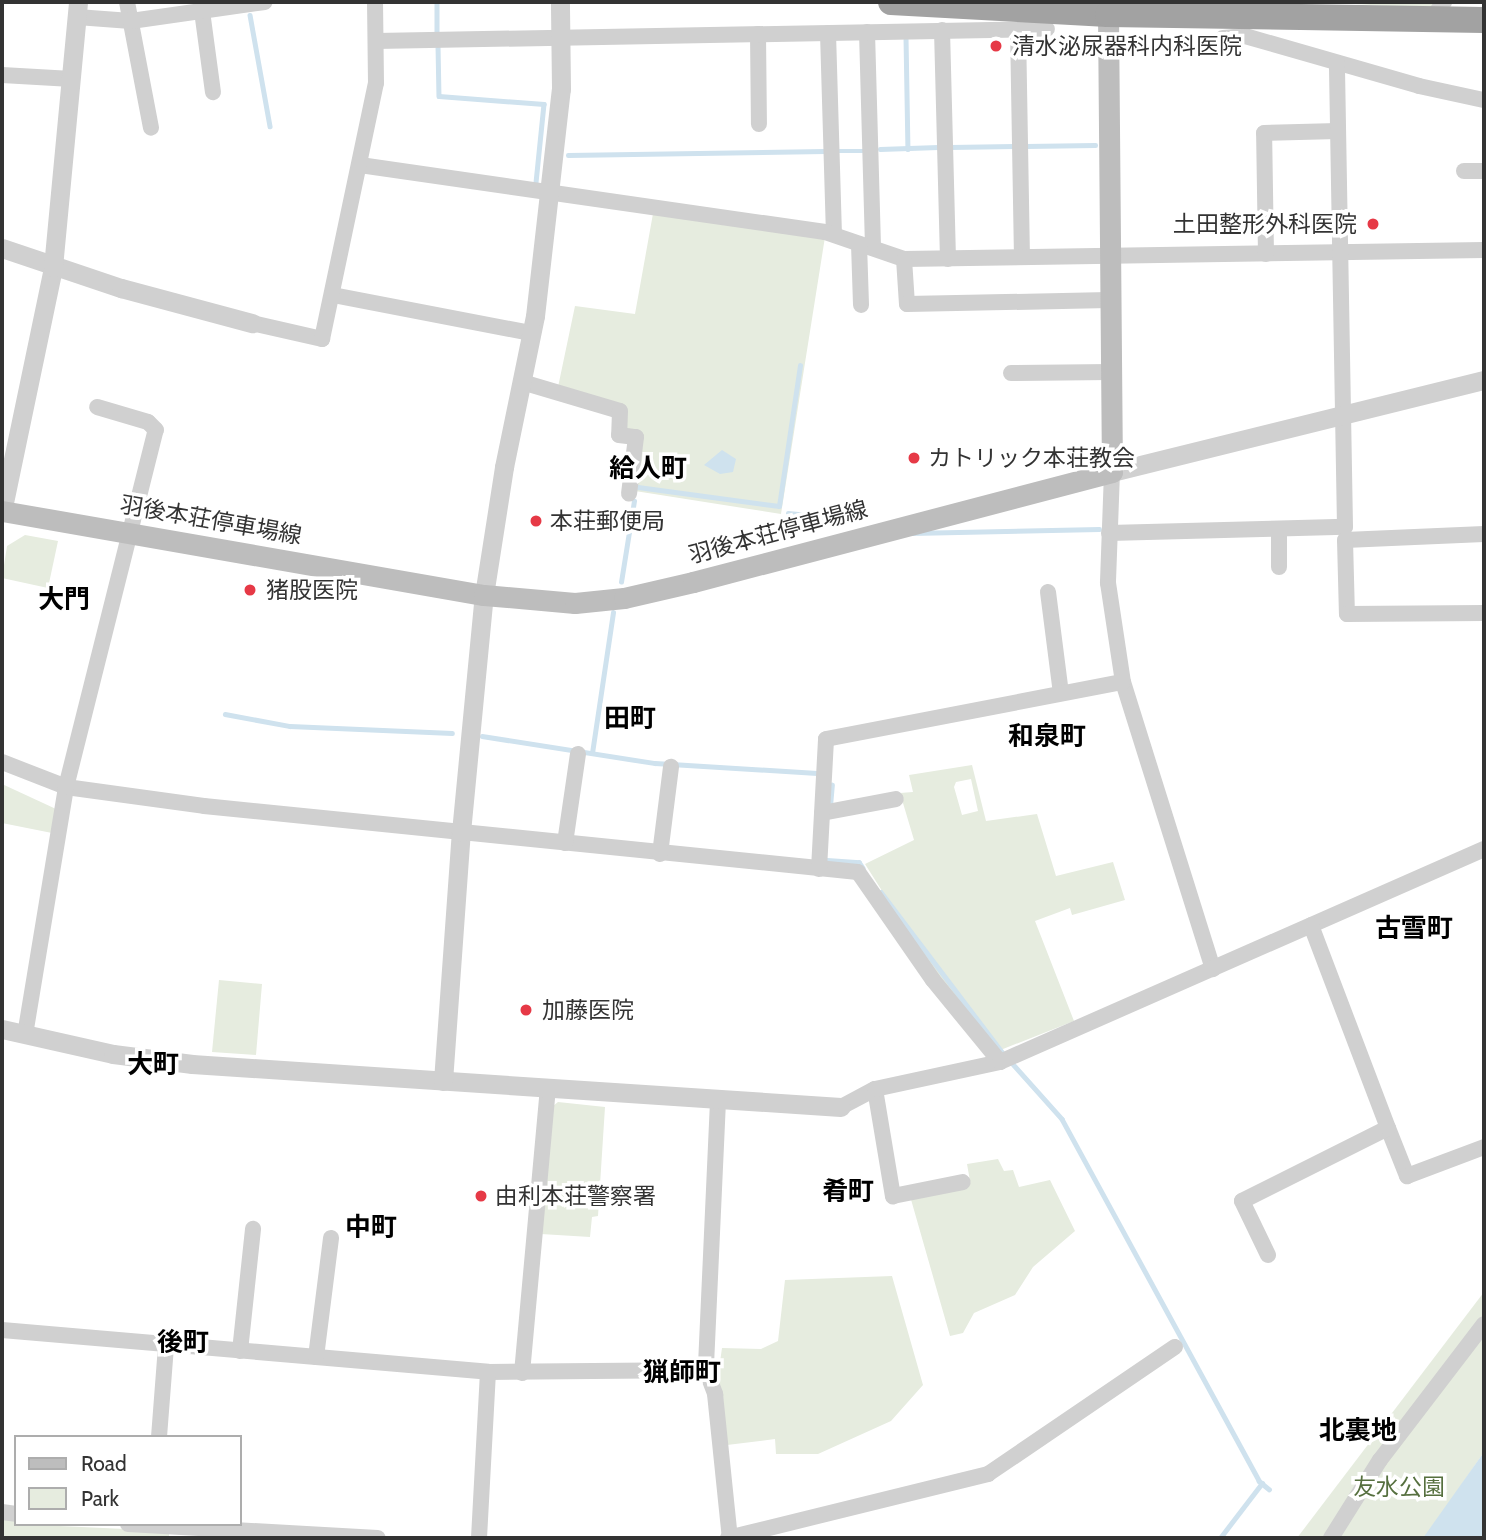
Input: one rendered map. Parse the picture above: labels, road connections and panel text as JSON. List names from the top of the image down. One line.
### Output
{"streets":{"main road":["羽後本荘停車場線"]},"districts":["給人町","大門","田町","和泉町","古雪町","大町","肴町","中町","後町","猟師町","北裏地"],"parks":["友水公園"],"places":["清水泌尿器科内科医院","土田整形外科医院","カトリック本荘教会","本荘郵便局","猪股医院","加藤医院","由利本荘警察署"],"legend":["Road","Park"]}
